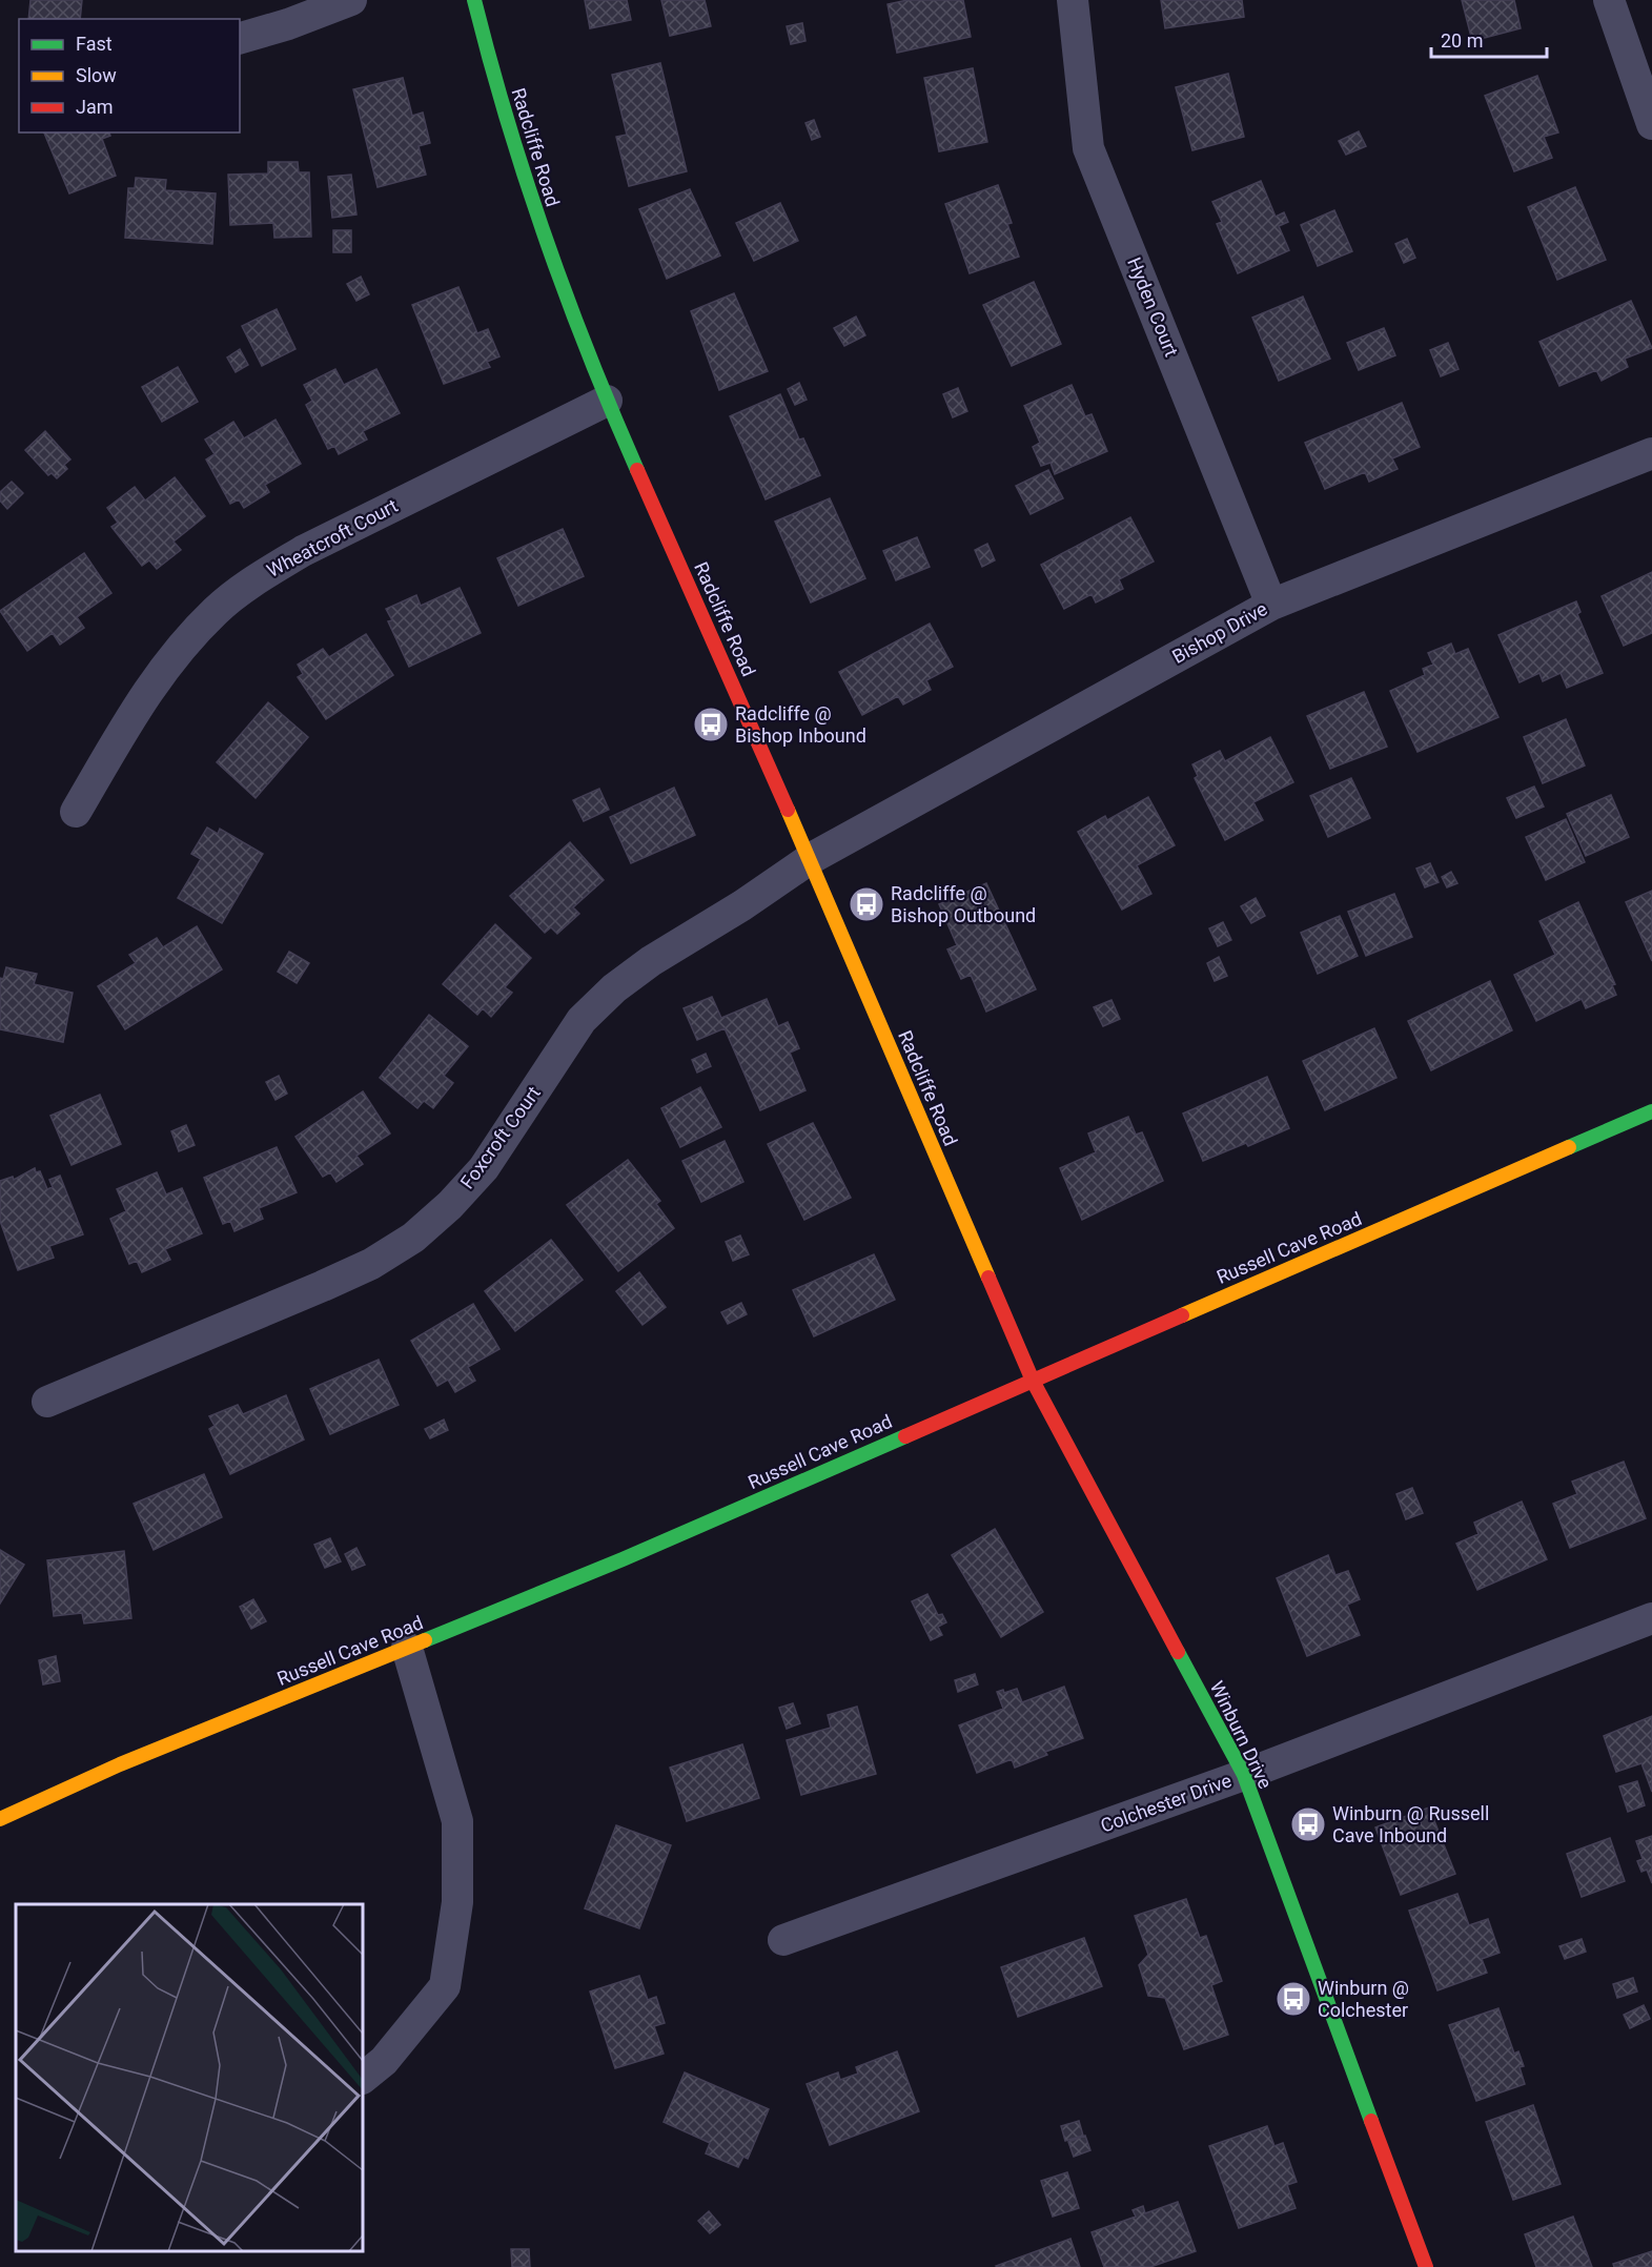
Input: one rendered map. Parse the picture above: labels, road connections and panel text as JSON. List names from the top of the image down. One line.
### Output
{"streets":{"street":["Radcliffe Road","Hyden Court","Wheatcroft Court","Bishop Drive","Foxcroft Court","Russell Cave Road","Winburn Drive","Colchester Drive"]},"crossings":[["Radcliffe Road","Wheatcroft Court"],["Radcliffe Road","Bishop Drive"],["Radcliffe Road","Foxcroft Court"],["Radcliffe Road","Russell Cave Road"],["Radcliffe Road","Winburn Drive"],["Hyden Court","Bishop Drive"],["Bishop Drive","Foxcroft Court"],["Russell Cave Road","Winburn Drive"],["Winburn Drive","Colchester Drive"]],"places":{"bus stop":["Radcliffe @ Bishop Inbound","Radcliffe @ Bishop Outbound","Winburn @ Russell Cave Inbound","Winburn @ Colchester"]},"legend":["Fast","Slow","Jam"],"scale_bar":"20 m"}
